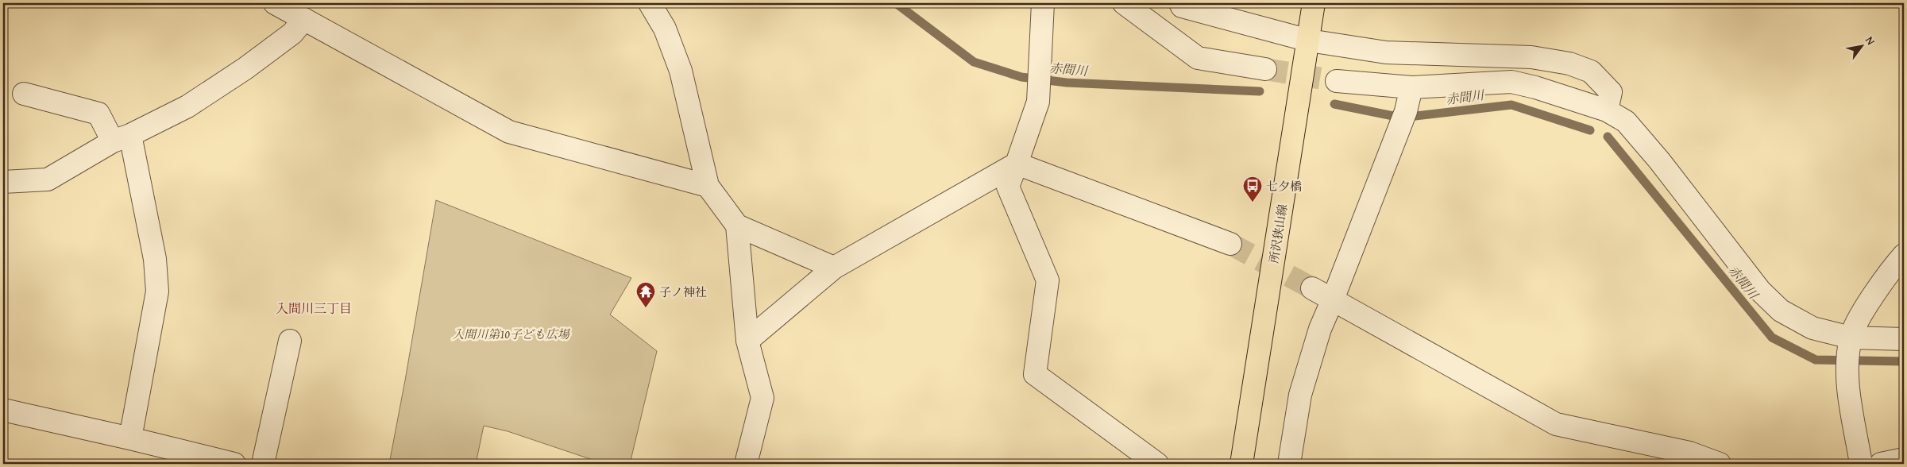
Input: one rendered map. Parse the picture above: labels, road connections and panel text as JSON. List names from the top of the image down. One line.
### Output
{"streets":{"main road":["所沢狭山線"]},"districts":["入間川三丁目"],"water":["赤間川"],"parks":["入間川第10子ども広場"],"places":{"bus stop":["七夕橋"],"temple":["子ノ神社"]},"north":"top right"}
